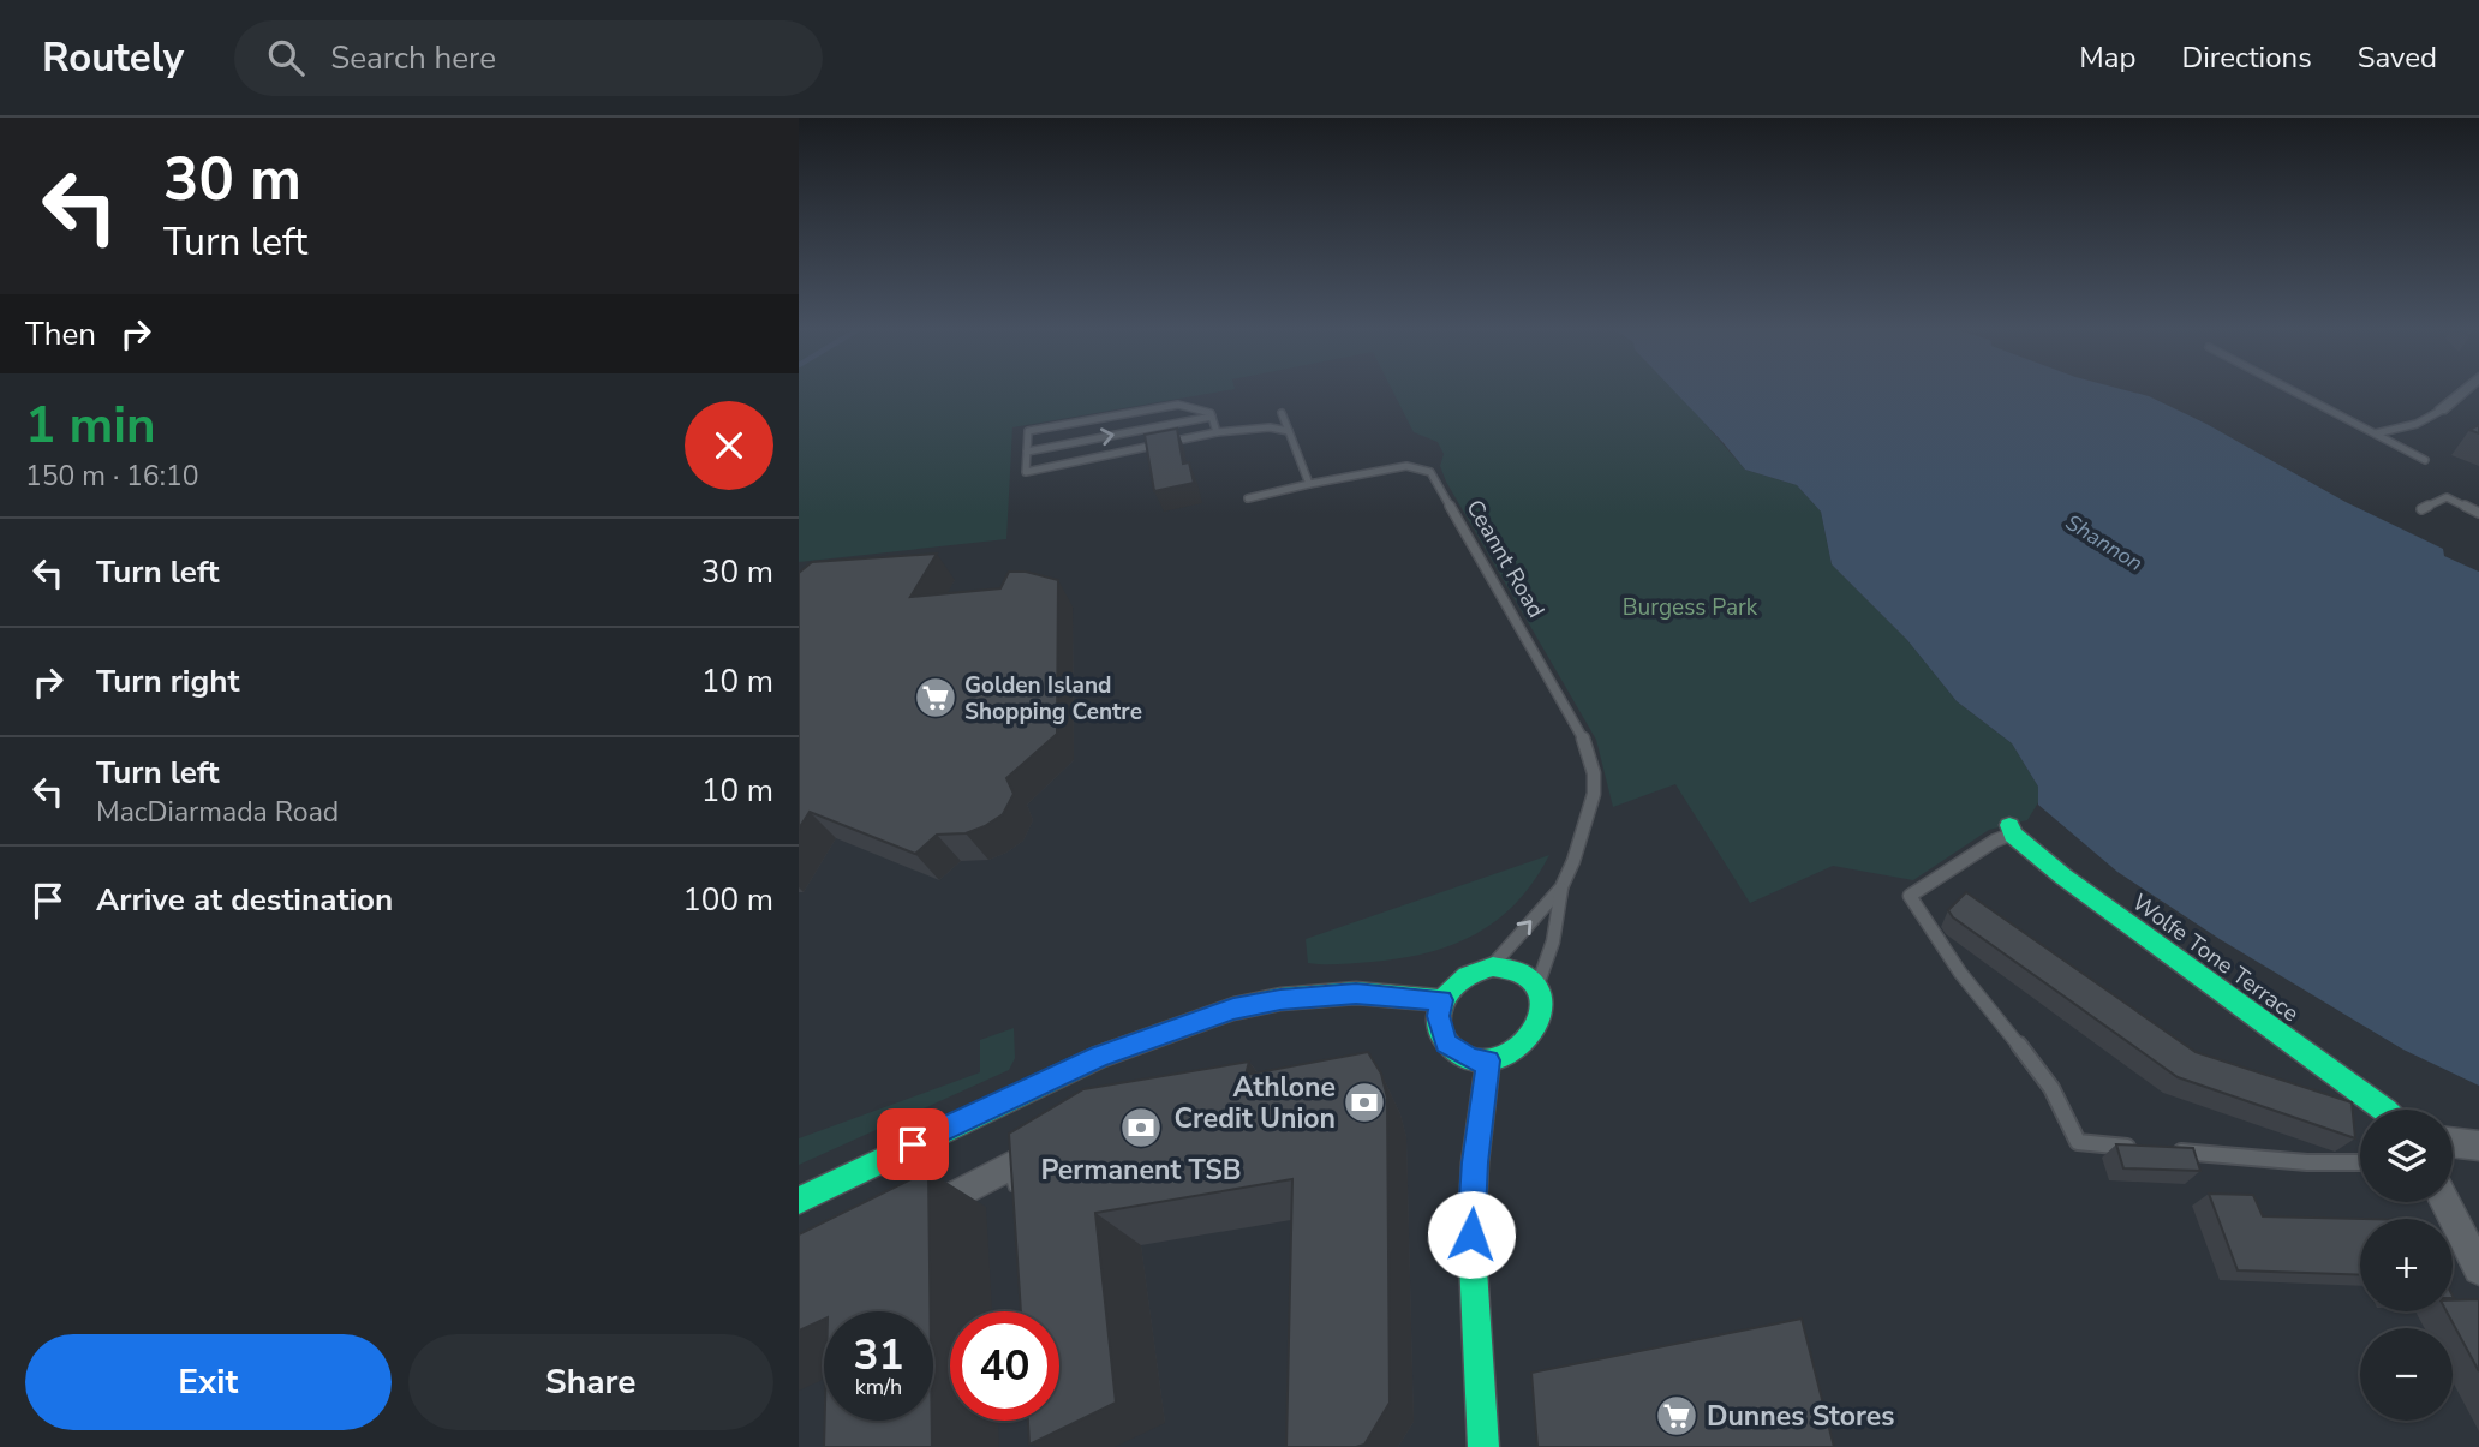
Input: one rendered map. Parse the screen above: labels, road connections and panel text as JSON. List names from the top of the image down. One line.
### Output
{"streets":{"street":["Wolfe Tone Terrace"],"lane":["Ceannt Road"]},"water":["Shannon"],"parks":["Burgess Park"],"places":{"supermarket":["Golden Island Shopping Centre","Dunnes Stores"],"bank":["Athlone Credit Union","Permanent TSB"]},"page":{"header":"Routely","search":"Search here","nav":["Map","Directions","Saved"],"turn":["30 m","Turn left"],"then":"Then","heading":["1 min","150 m · 16:10"],"list":[{"name":"Turn left","value":"30 m"},{"name":"Turn right","value":"10 m"},{"name":"Turn left","note":"MacDiarmada Road","value":"10 m"},{"name":"Arrive at destination","value":"100 m"}],"map_buttons":["+","−"],"speed":"31 km/h","limit":"40","buttons":["Exit","Share"]}}
